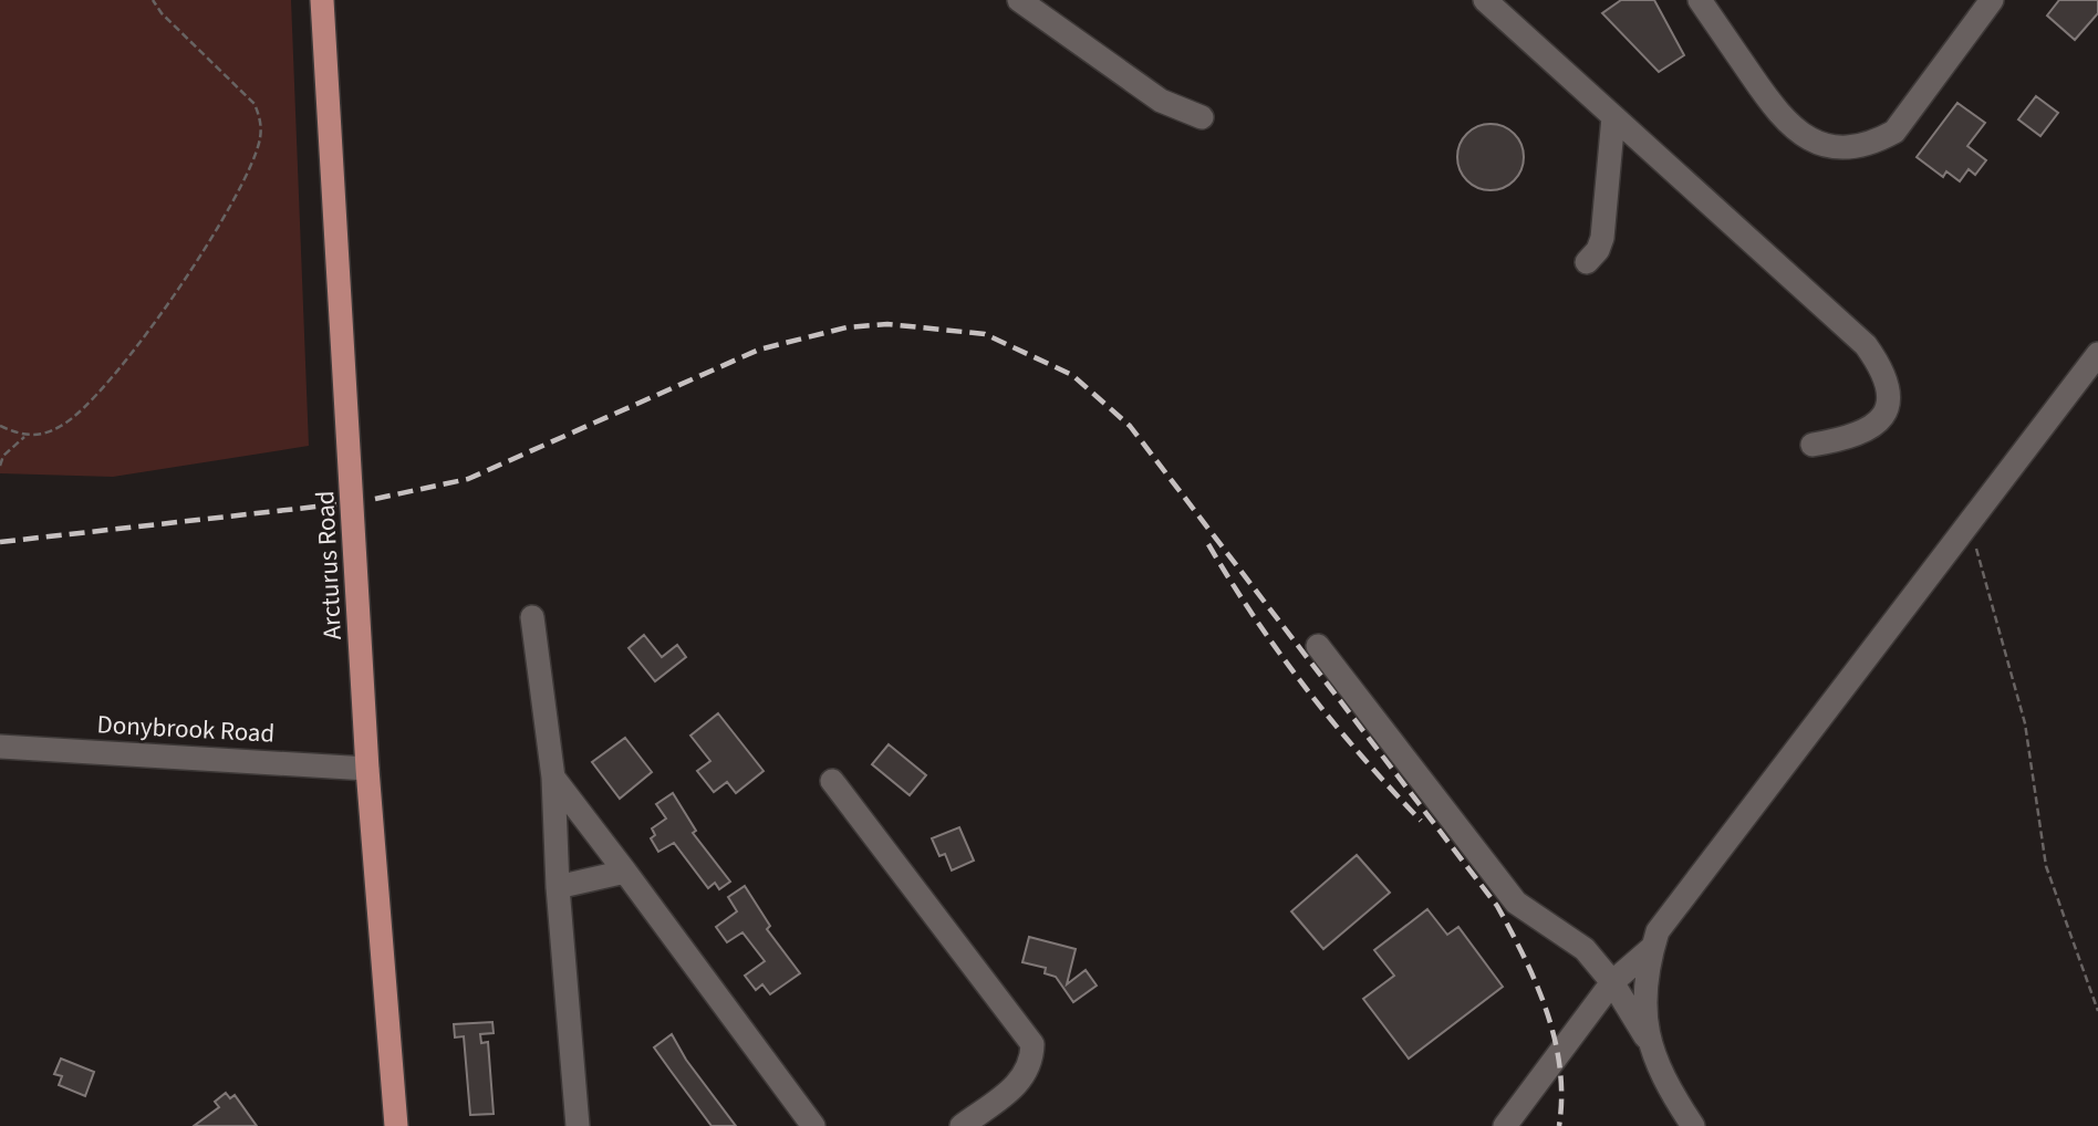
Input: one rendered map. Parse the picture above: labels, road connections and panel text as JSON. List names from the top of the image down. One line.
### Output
{"streets":{"main road":["Arcturus Road"],"street":["Donybrook Road"]},"crossings":[["Arcturus Road","Donybrook Road"]]}
